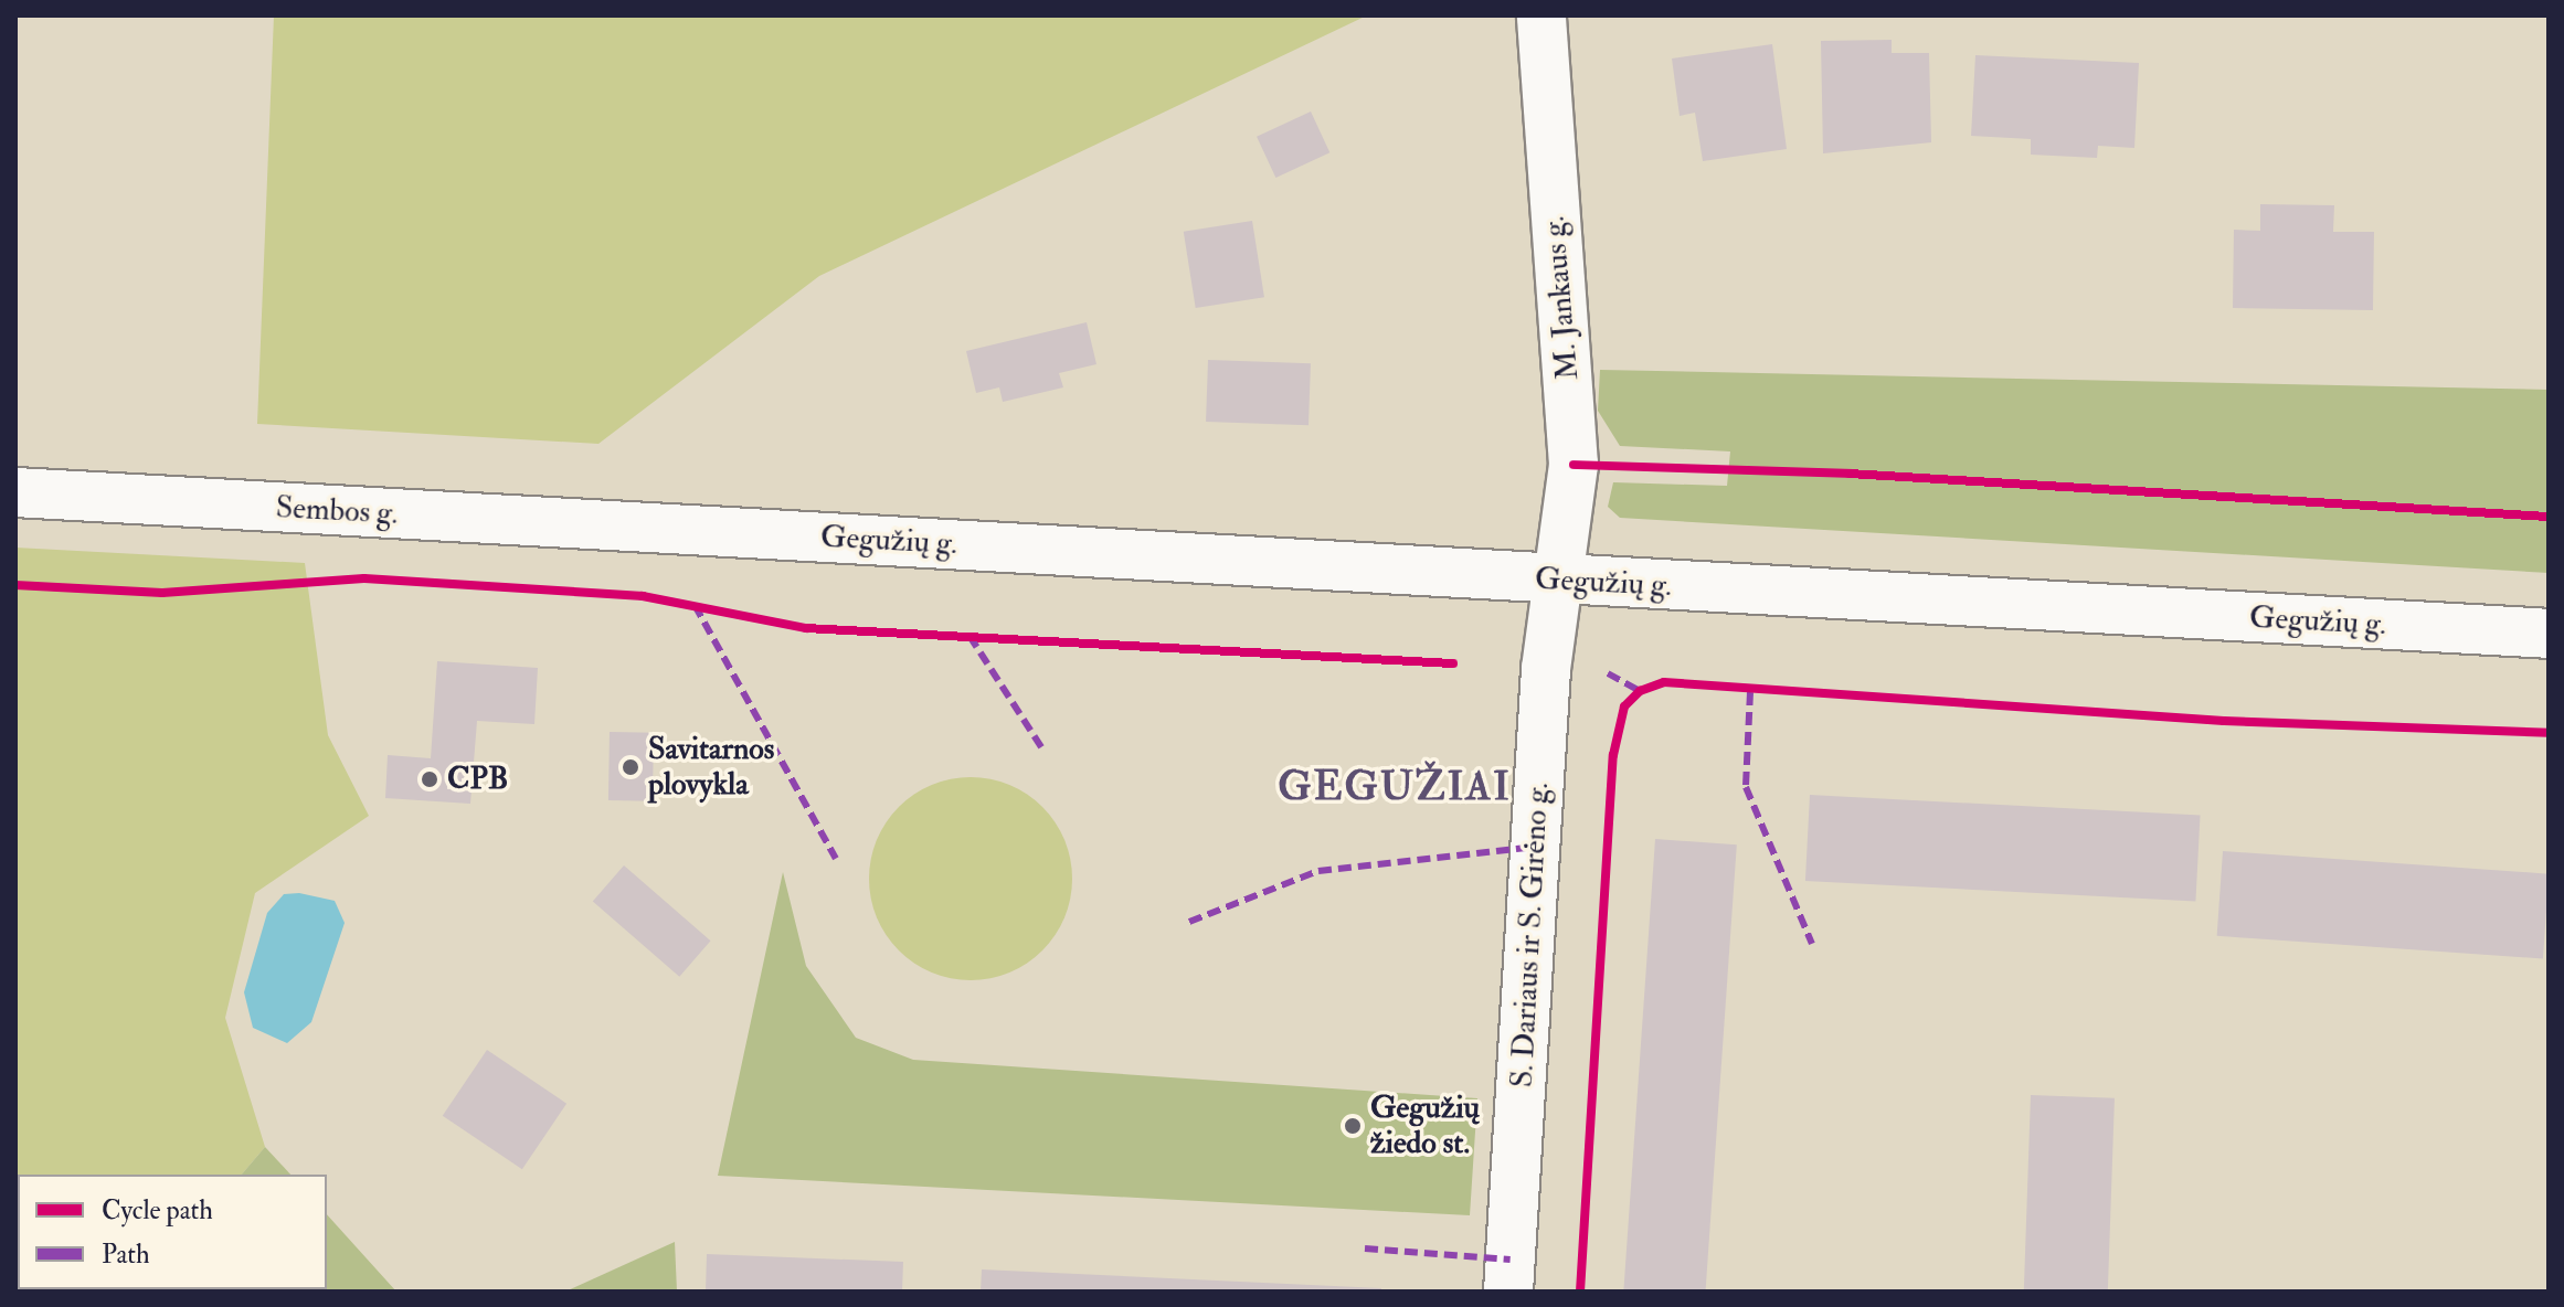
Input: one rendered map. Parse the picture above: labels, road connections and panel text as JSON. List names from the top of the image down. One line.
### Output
{"streets":{"main road":["M. Jankaus g.","Sembos g.","Gegužių g.","S. Dariaus ir S. Girėno g."]},"crossings":[["M. Jankaus g.","Gegužių g."],["M. Jankaus g.","S. Dariaus ir S. Girėno g."],["Sembos g.","Gegužių g."],["Gegužių g.","S. Dariaus ir S. Girėno g."]],"districts":["GEGUŽIAI"],"places":["Savitarnos plovykla","CPB","Gegužių žiedo st."],"legend":["Cycle path","Path"]}
